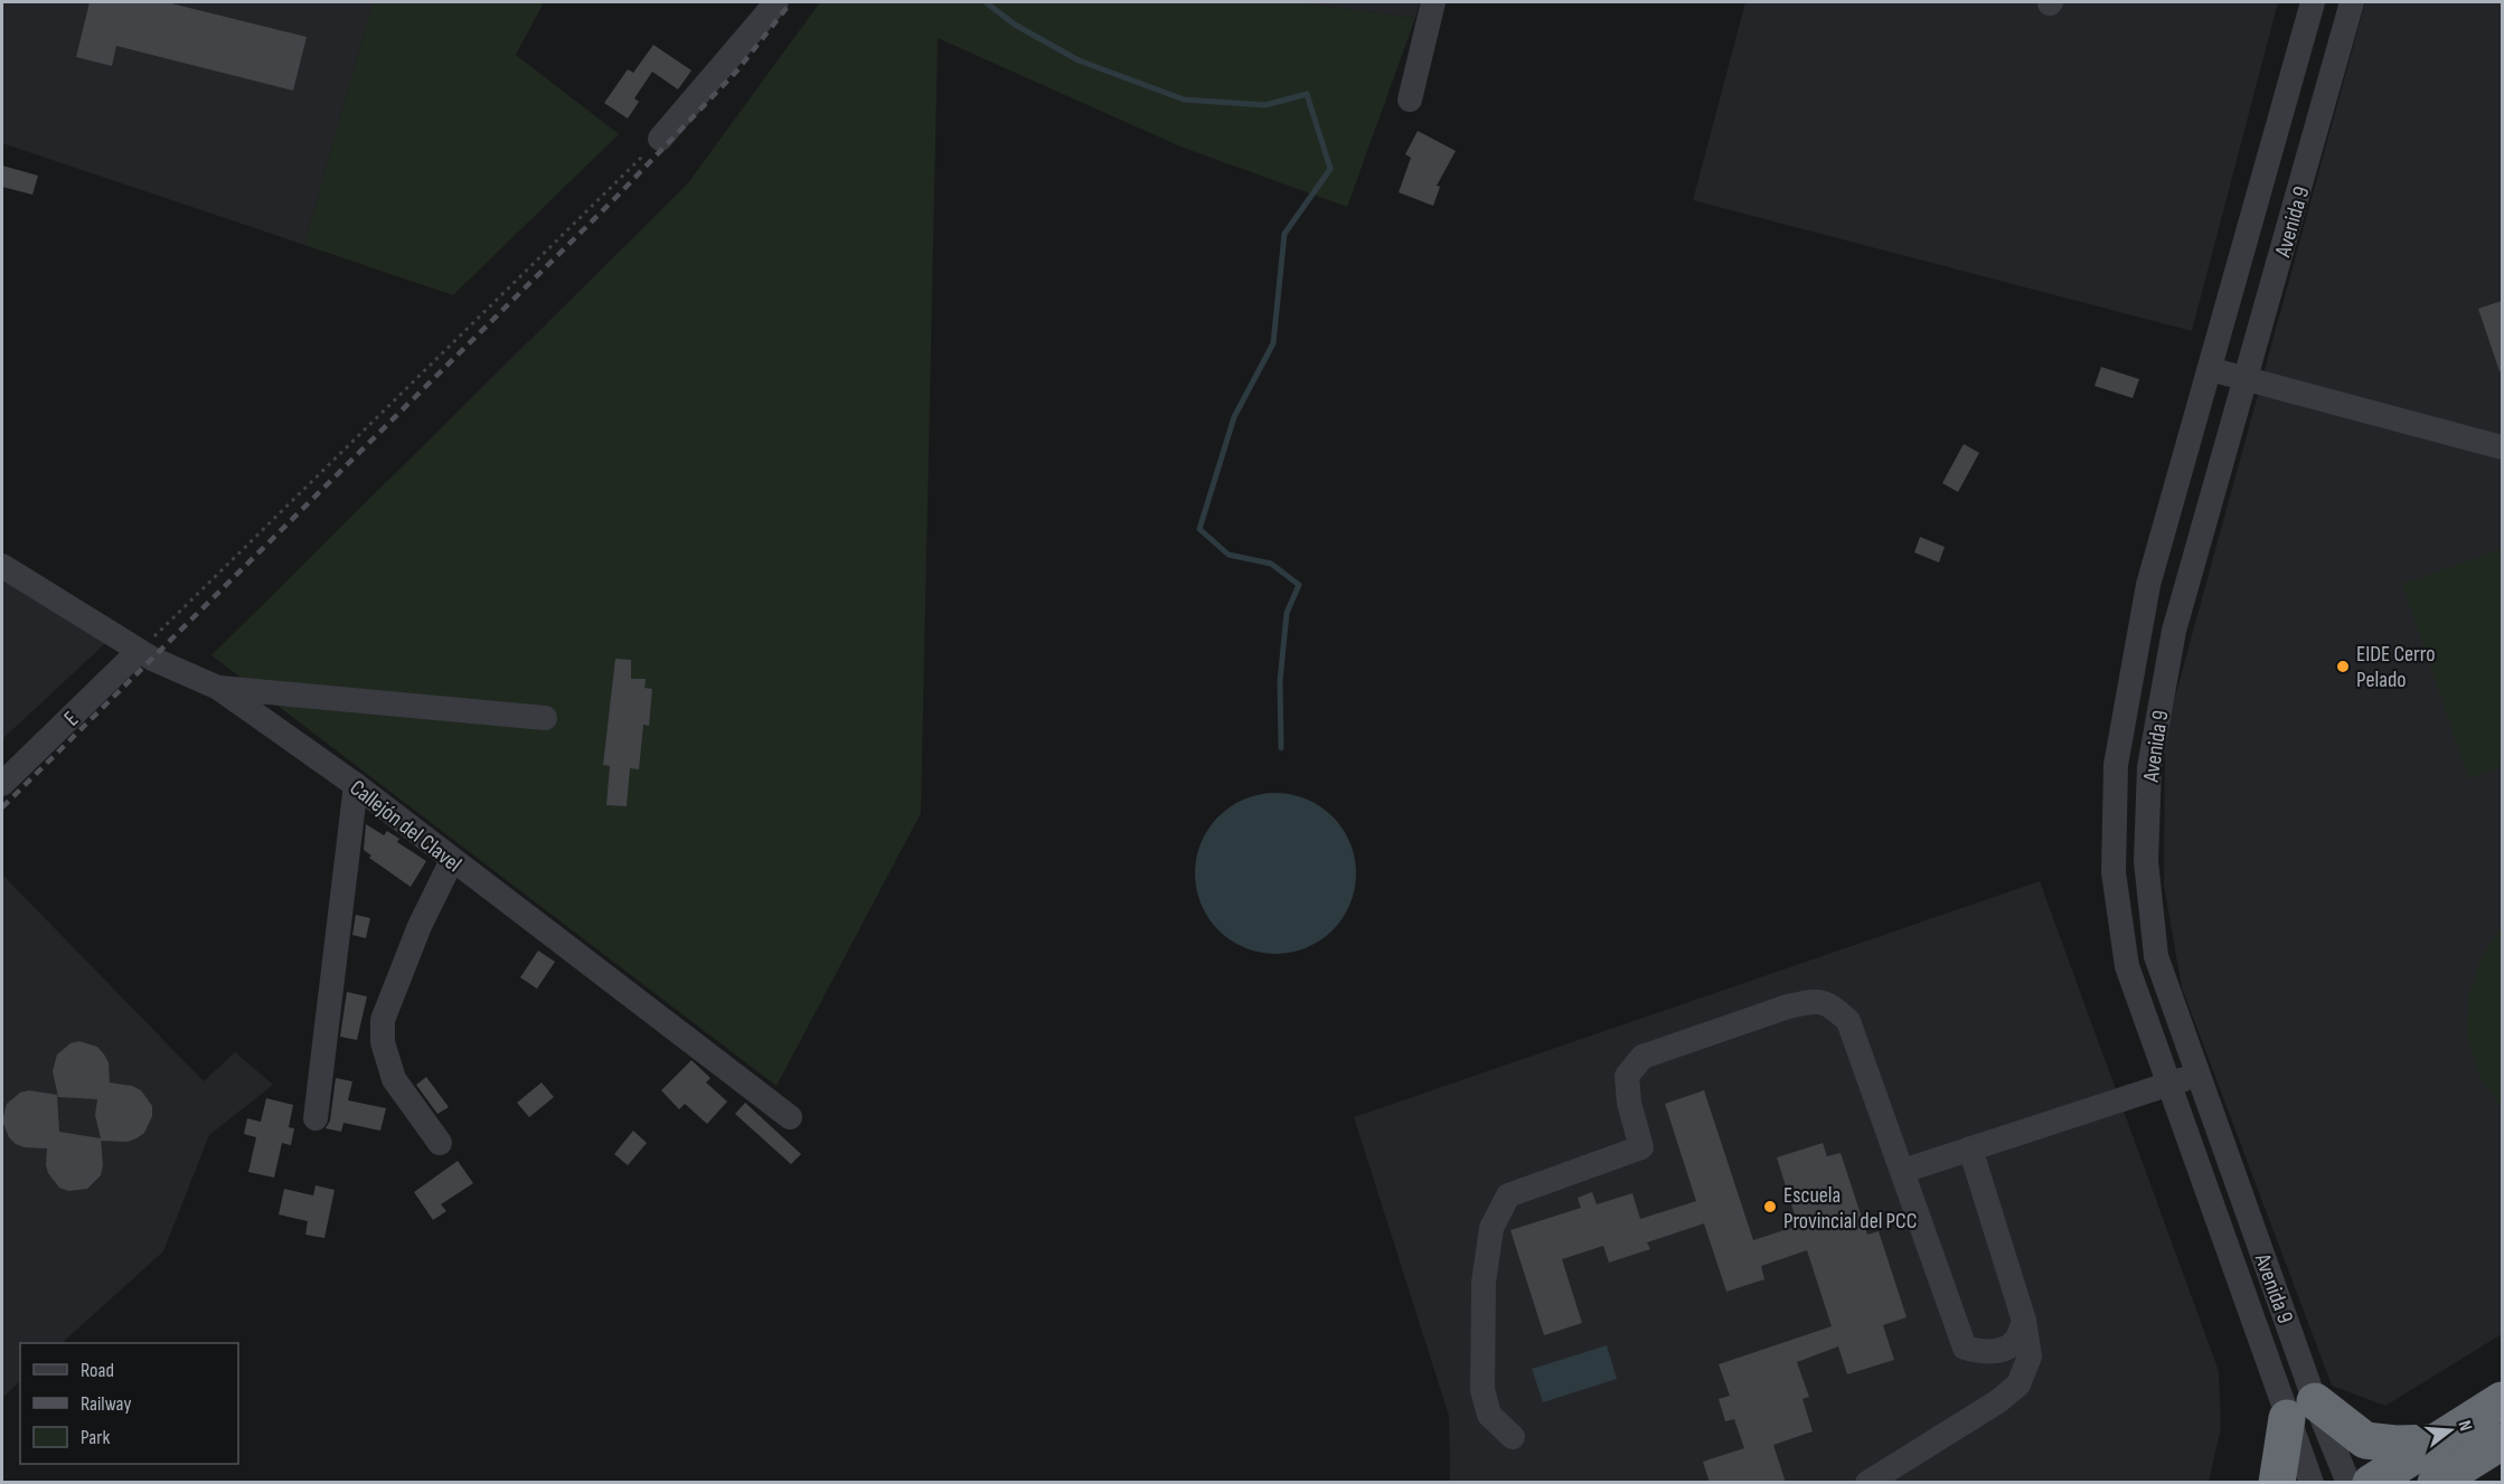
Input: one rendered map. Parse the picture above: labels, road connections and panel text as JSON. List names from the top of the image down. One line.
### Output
{"streets":{"street":["Avenida 9","E","Callejón del Clavel"]},"crossings":[["E","Callejón del Clavel"]],"places":["EIDE Cerro Pelado","Escuela Provincial del PCC"],"legend":["Road","Railway","Park"],"north":"right"}
